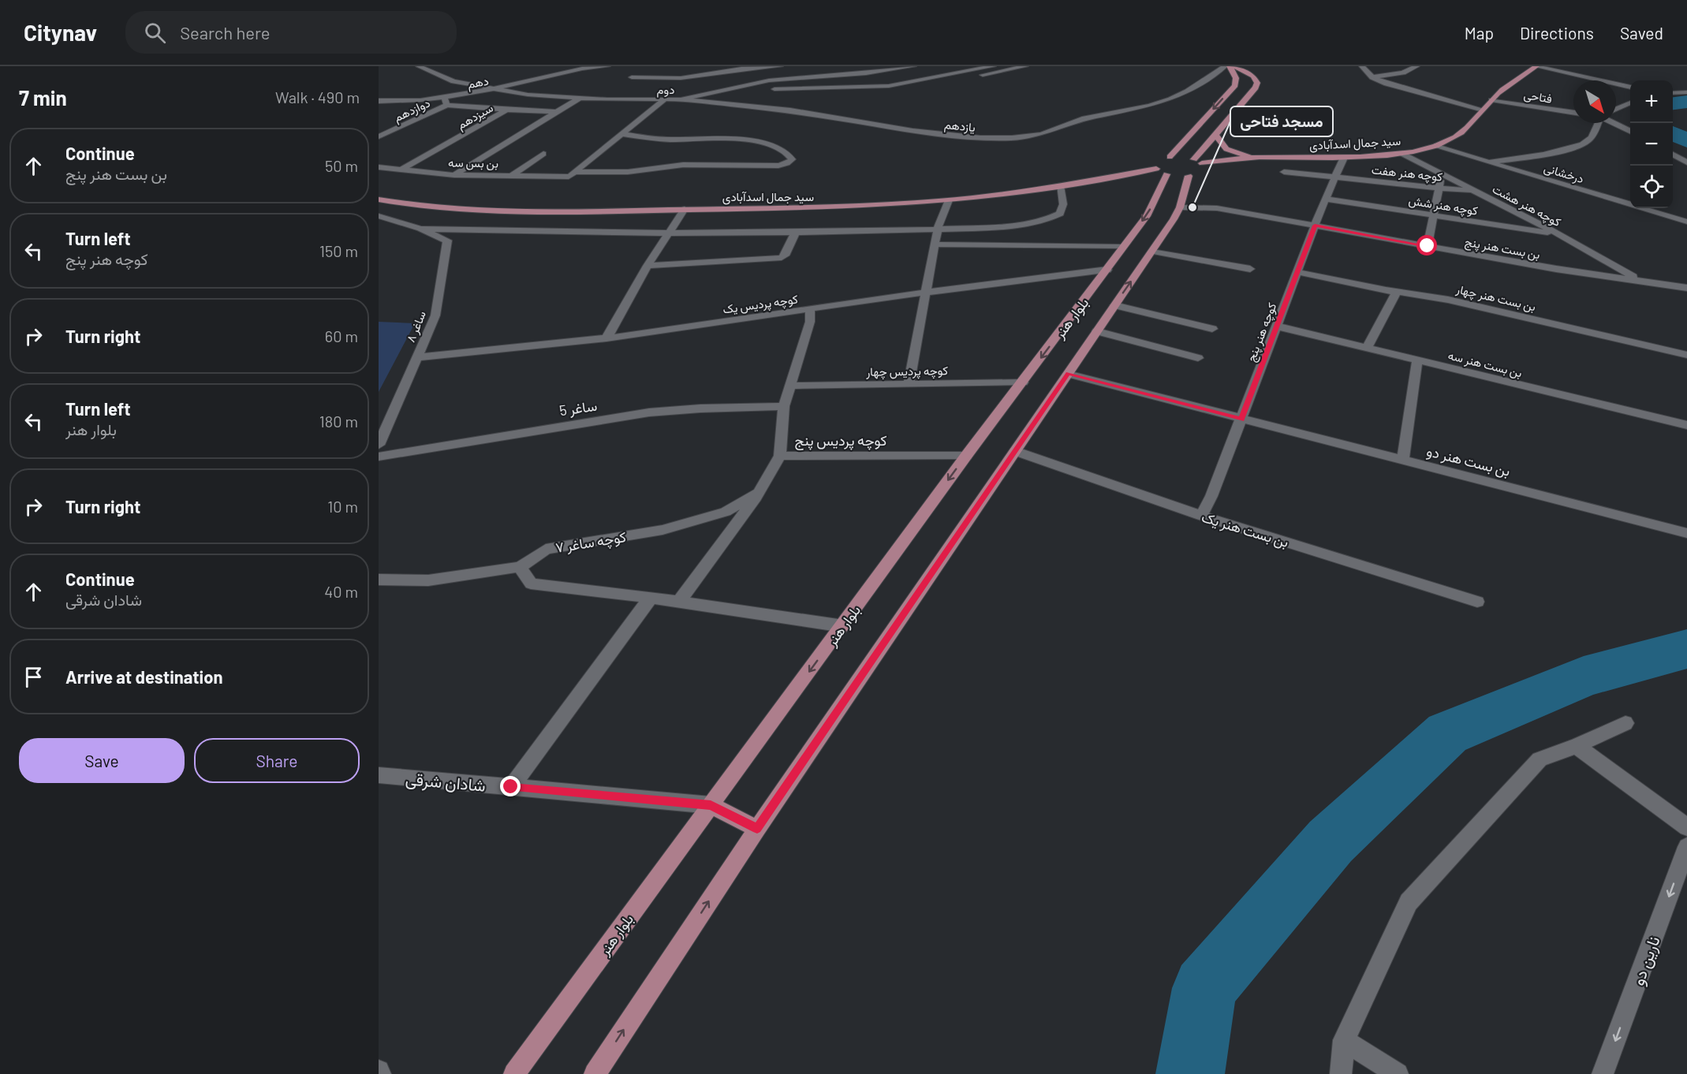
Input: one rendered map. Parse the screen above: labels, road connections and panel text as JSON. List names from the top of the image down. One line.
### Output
{"streets":{"main road":["سید جمال اسدآبادی","بلوار هنر"],"street":["دهم","دوم","فتاحی","دوازدهم","سیزدهم","یازدهم","بن بس سه","کوچه هنر هفت","درخشانی","کوچه هنر شش","کوچه هنر هشت","بن بست هنر پنج","بن بست هنر چهار","کوچه پردیس یک","ساغر ٨","کوچه هنر پنج","بن بست هنر سه","کوچه پردیس چهار","ساغر 5","کوچه پردیس پنج","بن بست هنر دو","بن بست هنر یک","کوچه ساغر ۷","شادان شرقی","نارین دو"]},"crossings":[["دهم","دوم"],["دهم","دوازدهم"],["دهم","سیزدهم"],["دوم","یازدهم"],["فتاحی","سید جمال اسدآبادی"],["دوازدهم","سیزدهم"],["سیزدهم","بن بس سه"],["سید جمال اسدآبادی","درخشانی"],["سید جمال اسدآبادی","کوچه هنر هشت"],["سید جمال اسدآبادی","بلوار هنر"],["سید جمال اسدآبادی","کوچه هنر پنج"],["کوچه هنر هفت","کوچه هنر هشت"],["کوچه هنر هفت","کوچه هنر پنج"],["کوچه هنر شش","کوچه هنر هشت"],["کوچه هنر شش","کوچه هنر پنج"],["کوچه هنر هشت","بن بست هنر پنج"],["بن بست هنر پنج","بلوار هنر"],["بن بست هنر پنج","کوچه هنر پنج"],["بن بست هنر چهار","کوچه هنر پنج"],["کوچه پردیس یک","بلوار هنر"],["کوچه پردیس یک","ساغر ٨"],["کوچه پردیس یک","کوچه پردیس پنج"],["بلوار هنر","کوچه پردیس چهار"],["بلوار هنر","کوچه پردیس پنج"],["بلوار هنر","بن بست هنر دو"],["بلوار هنر","بن بست هنر یک"],["بلوار هنر","شادان شرقی"],["کوچه هنر پنج","بن بست هنر سه"],["کوچه هنر پنج","بن بست هنر دو"],["کوچه هنر پنج","بن بست هنر یک"],["کوچه پردیس چهار","کوچه پردیس پنج"],["ساغر 5","کوچه پردیس پنج"]],"one_way":["نارین دو"],"places":["مسجد فتاحی"],"north":"bottom right","page":{"header":"Citynav","search":"Search here","nav":["Map","Directions","Saved"],"heading":["7 min","Walk · 490 m"],"map_buttons":["+","−"],"list":[["Continue","بن بست هنر پنج","50 m"],["Turn left","کوچه هنر پنج","150 m"],["Turn right","60 m"],["Turn left","بلوار هنر","180 m"],["Turn right","10 m"],["Continue","شادان شرقی","40 m"],"Arrive at destination"],"buttons":["Save","Share"]}}
